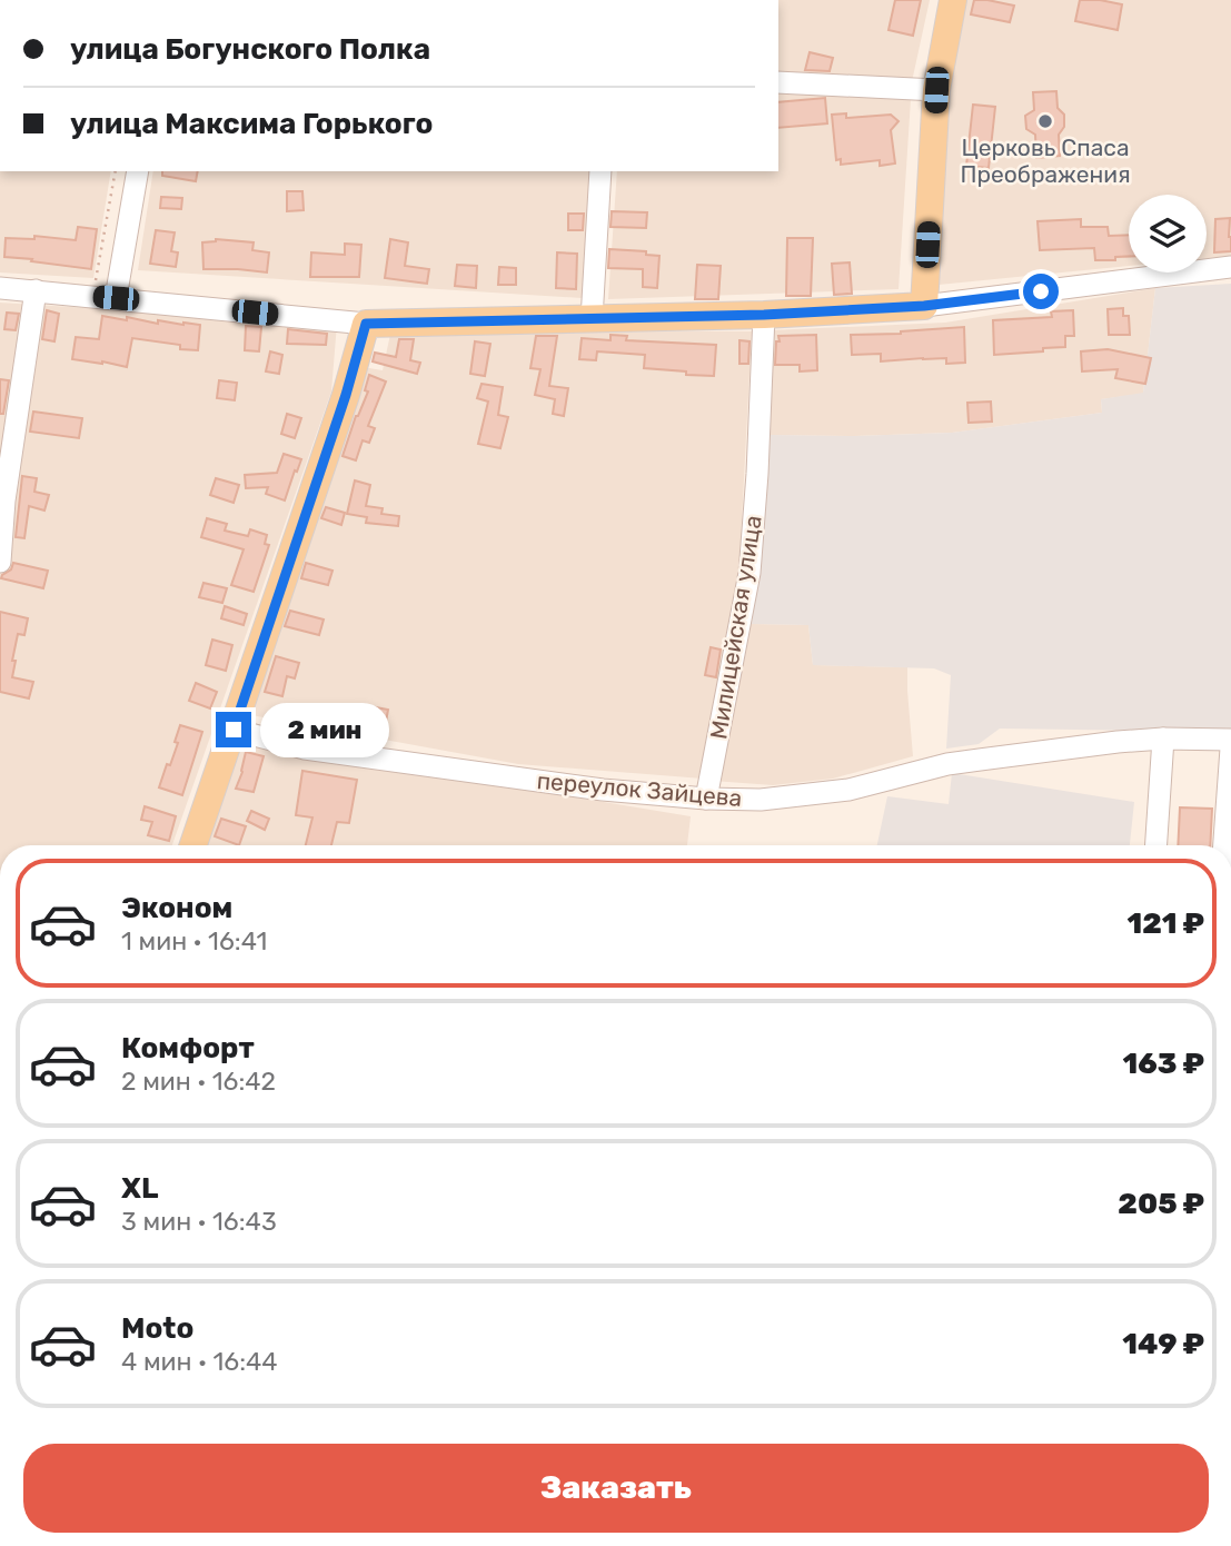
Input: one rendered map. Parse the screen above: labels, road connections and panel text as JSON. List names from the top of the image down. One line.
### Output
{"streets":{"street":["Милицейская улица","переулок Зайцева"]},"crossings":[["Милицейская улица","переулок Зайцева"]],"places":["Церковь Спаса Преображения"],"page":{"banner":["улица Богунского Полка","улица Максима Горького"],"bubble":"2 мин","list":[{"name":"Эконом","note":"1 мин · 16:41","value":"121 ₽"},{"name":"Комфорт","note":"2 мин · 16:42","value":"163 ₽"},{"name":"XL","note":"3 мин · 16:43","value":"205 ₽"},{"name":"Moto","note":"4 мин · 16:44","value":"149 ₽"}],"buttons":"Заказать"}}
